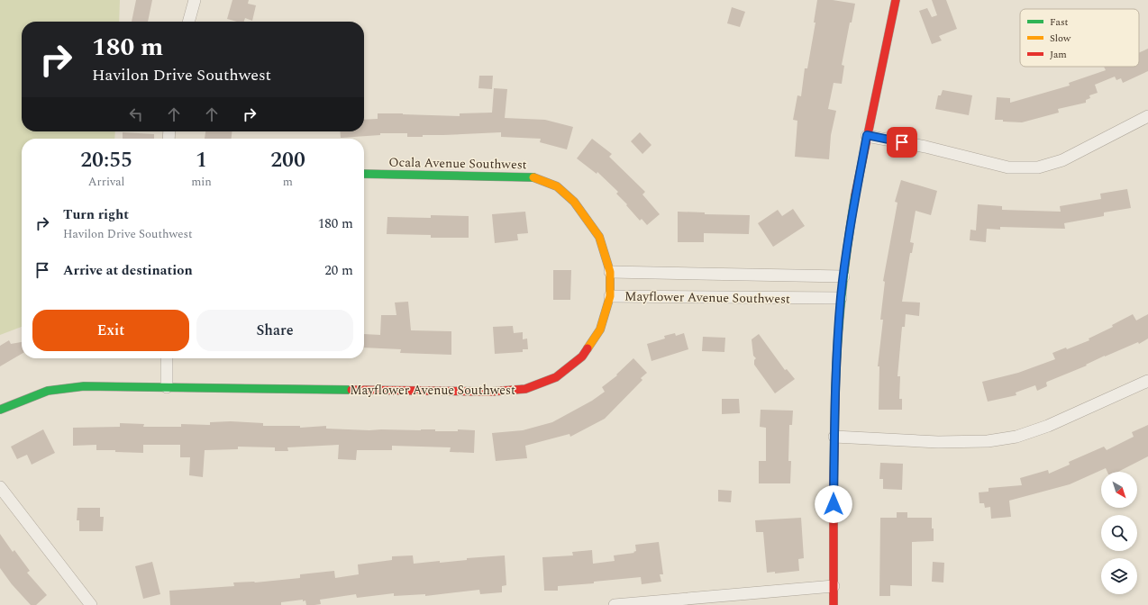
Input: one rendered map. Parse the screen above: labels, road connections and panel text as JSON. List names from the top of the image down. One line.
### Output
{"streets":{"street":["Ocala Avenue Southwest","Mayflower Avenue Southwest"]},"crossings":[["Ocala Avenue Southwest","Mayflower Avenue Southwest"]],"legend":["Fast","Slow","Jam"],"north":"bottom right","page":{"turn":["180 m","Havilon Drive Southwest"],"eta":["20:55","Arrival","1","min","200","m"],"list":[{"name":"Turn right","note":"Havilon Drive Southwest","value":"180 m"},{"name":"Arrive at destination","value":"20 m"}],"buttons":["Exit","Share"]}}
